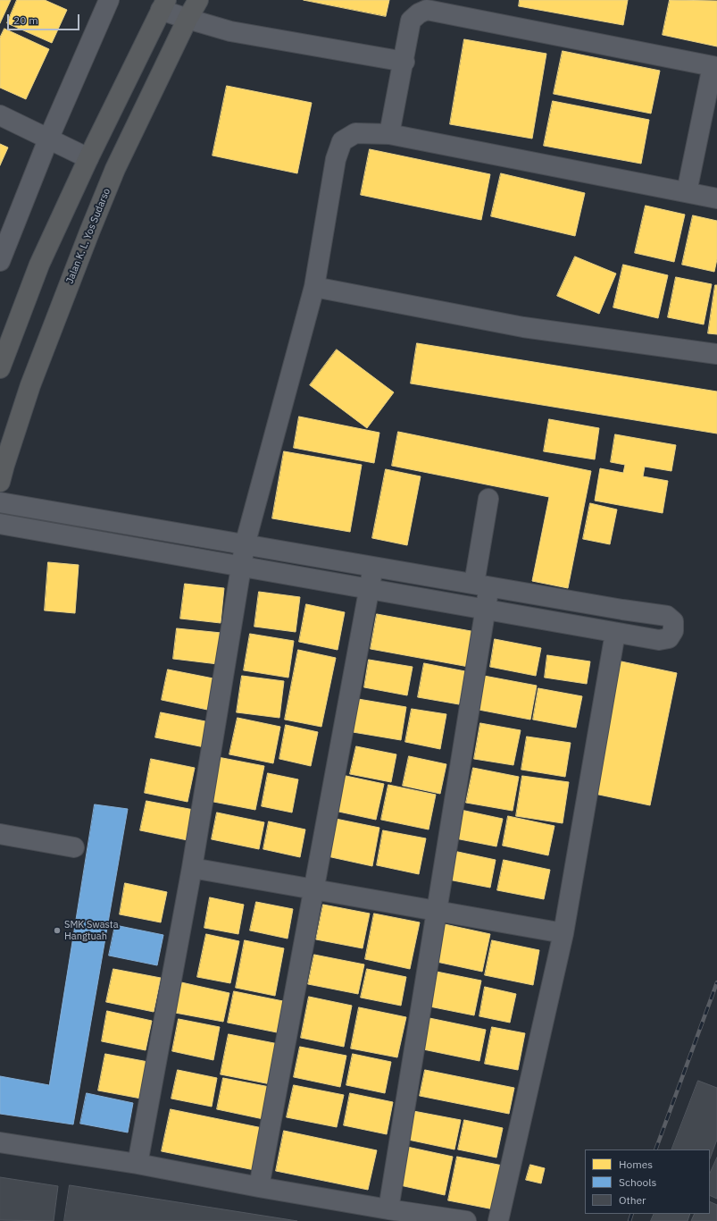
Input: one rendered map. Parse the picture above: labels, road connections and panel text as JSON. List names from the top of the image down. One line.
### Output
{"streets":{"highway":["Jalan K. L. Yos Sudarso"]},"places":["SMK Swasta Hangtuah"],"legend":["Homes","Schools","Other"],"scale_bar":"20 m"}
